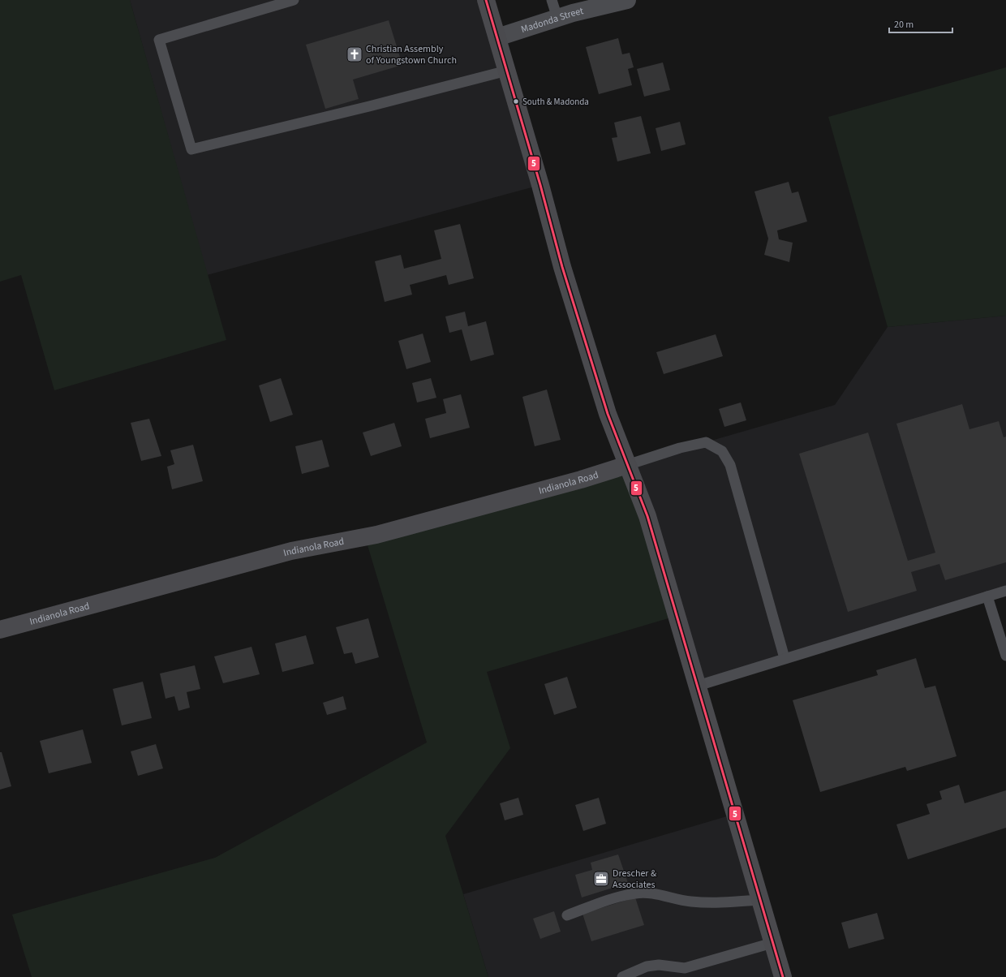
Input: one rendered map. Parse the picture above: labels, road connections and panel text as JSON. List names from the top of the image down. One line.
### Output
{"streets":{"main road":["Indianola Road"],"street":["Madonda Street"]},"places":{"church":["Christian Assembly of Youngstown Church"],"other":["South & Madonda"],"office":["Drescher & Associates"]},"lines":["transit line 5"],"scale_bar":"20 m"}
